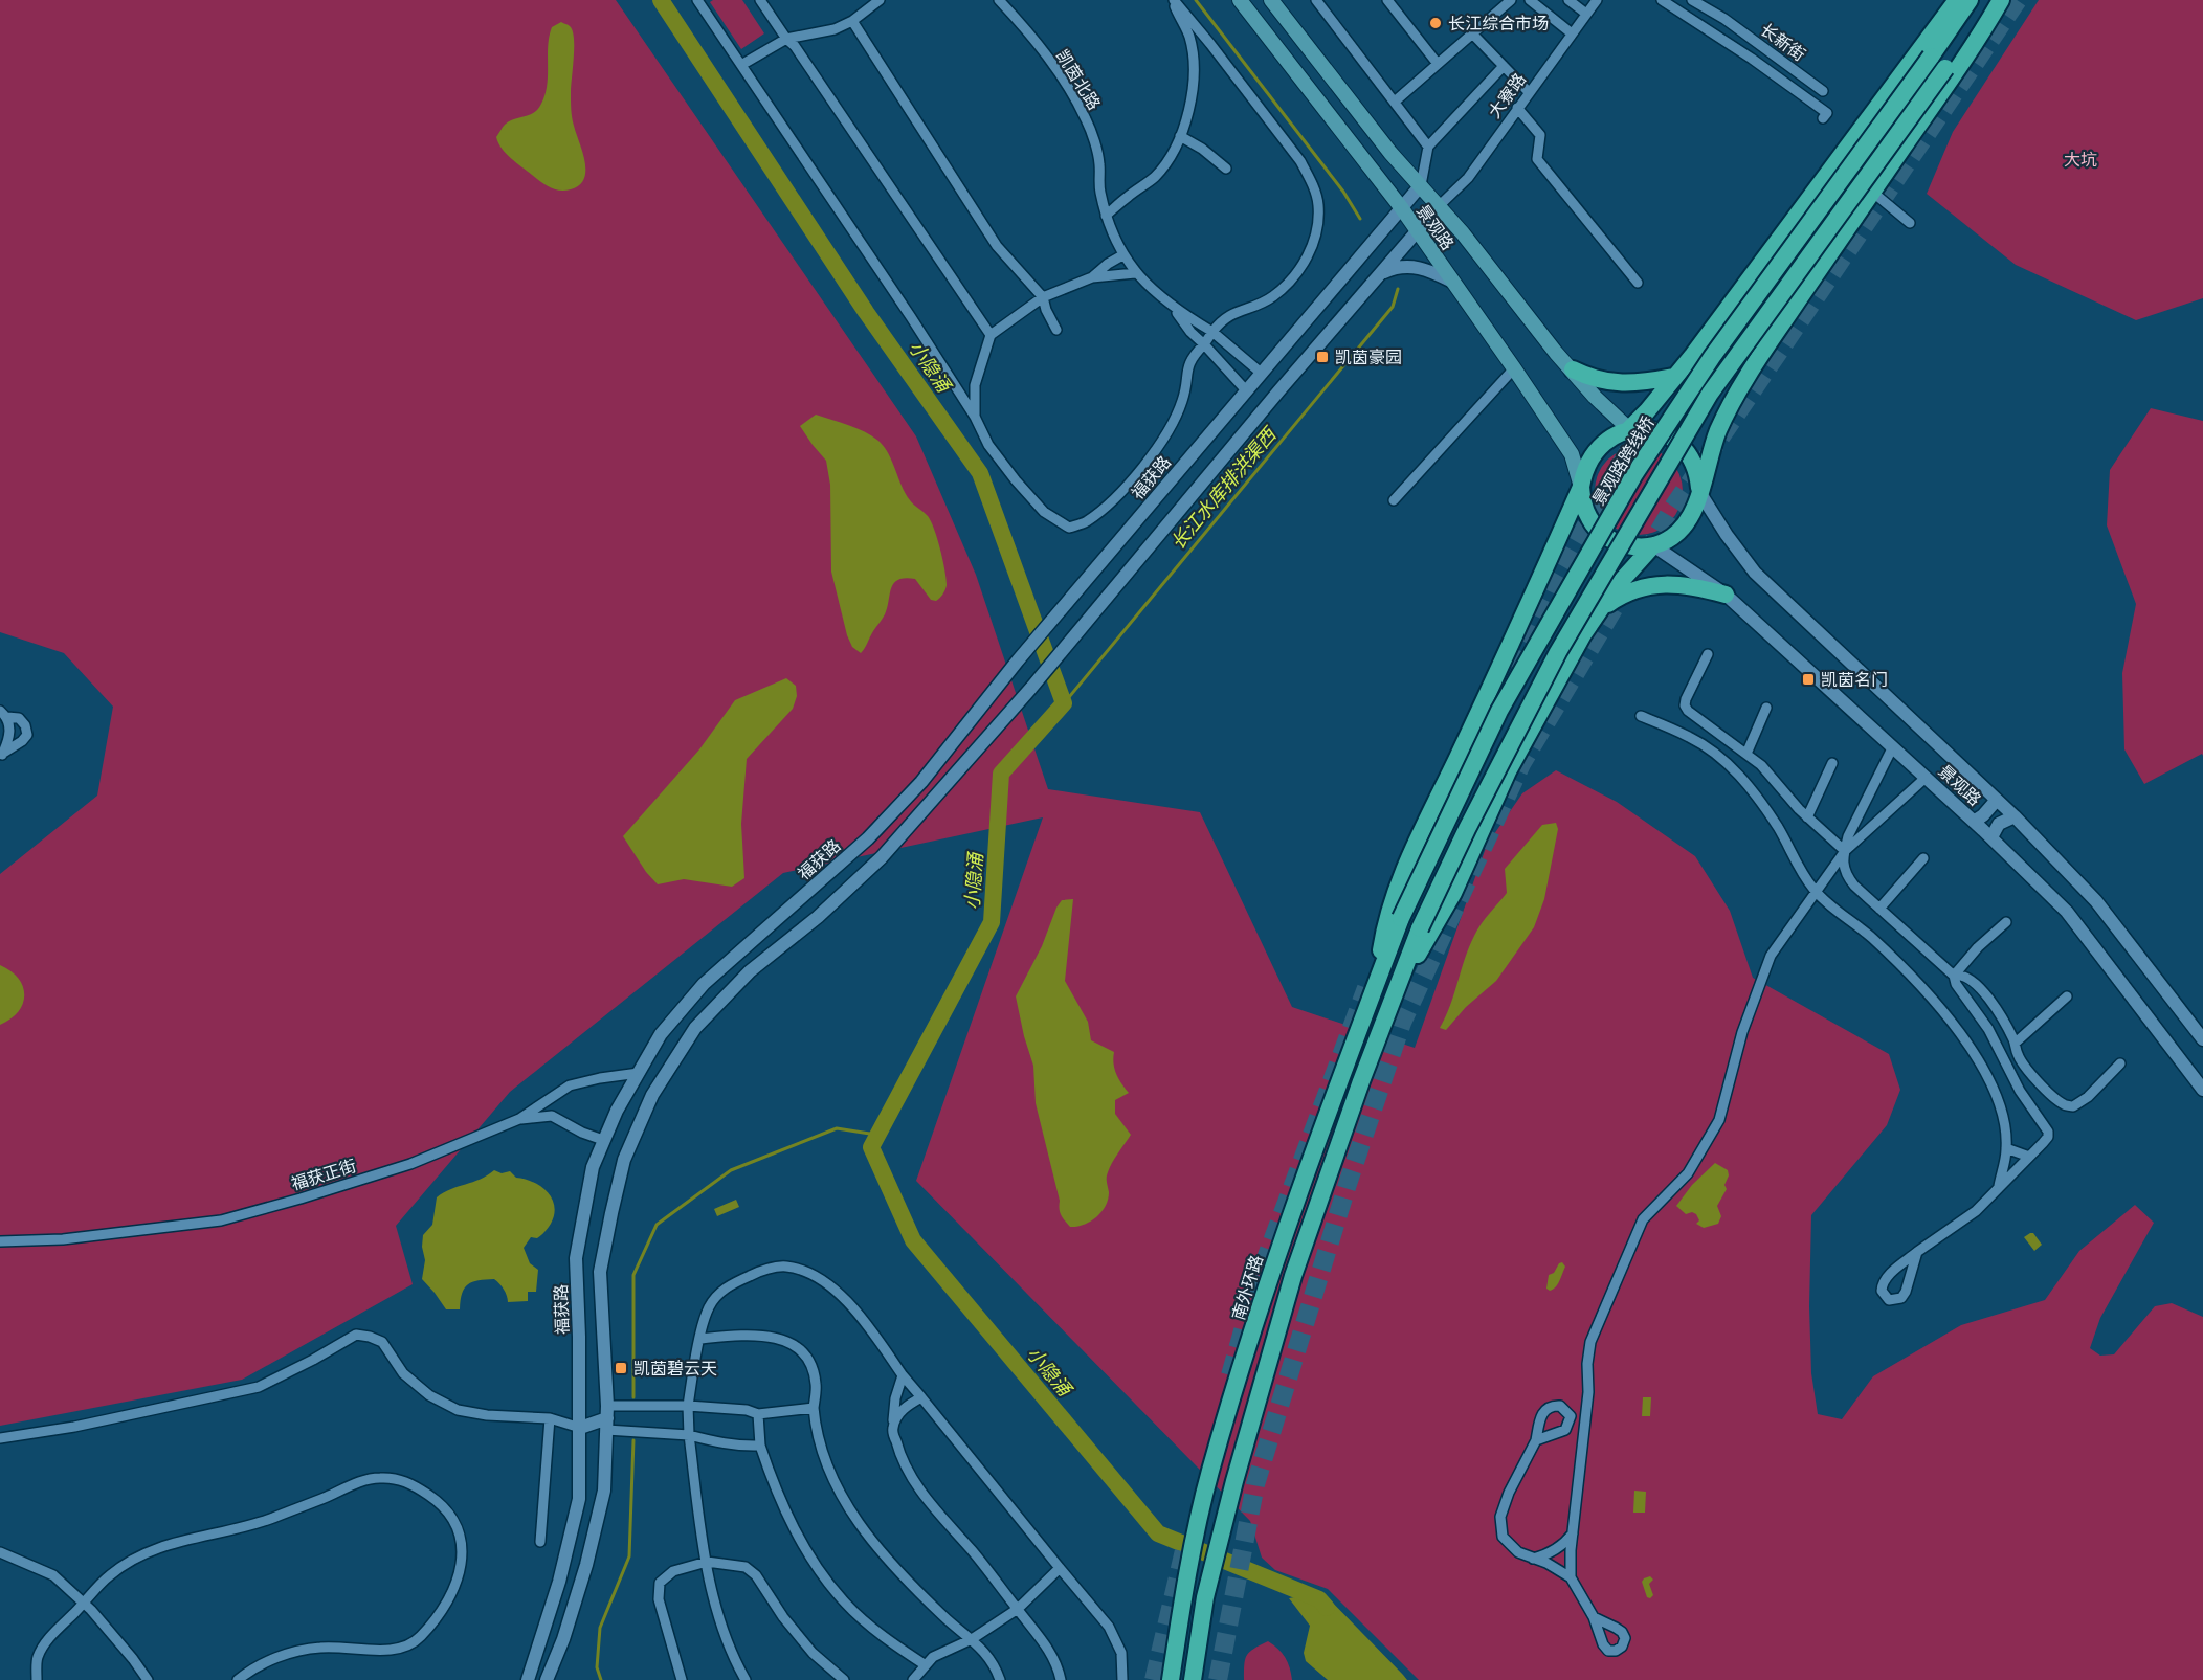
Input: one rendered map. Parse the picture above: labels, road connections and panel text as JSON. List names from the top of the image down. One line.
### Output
{"streets":{"highway":["景观路跨线桥","南外环路"],"main road":["景观路"],"street":["长新街","凯茵北路","大寮路","福获路","福获正街"]},"crossings":[["大寮路","景观路"],["景观路","福获路"],["景观路跨线桥","南外环路"],["福获路","福获正街"]],"water":["小隐涌","长江水库排洪渠西"],"parks":["大坑"],"places":{"other":["长江综合市场"],"transit":["凯茵豪园","凯茵名门","凯茵碧云天"]}}
